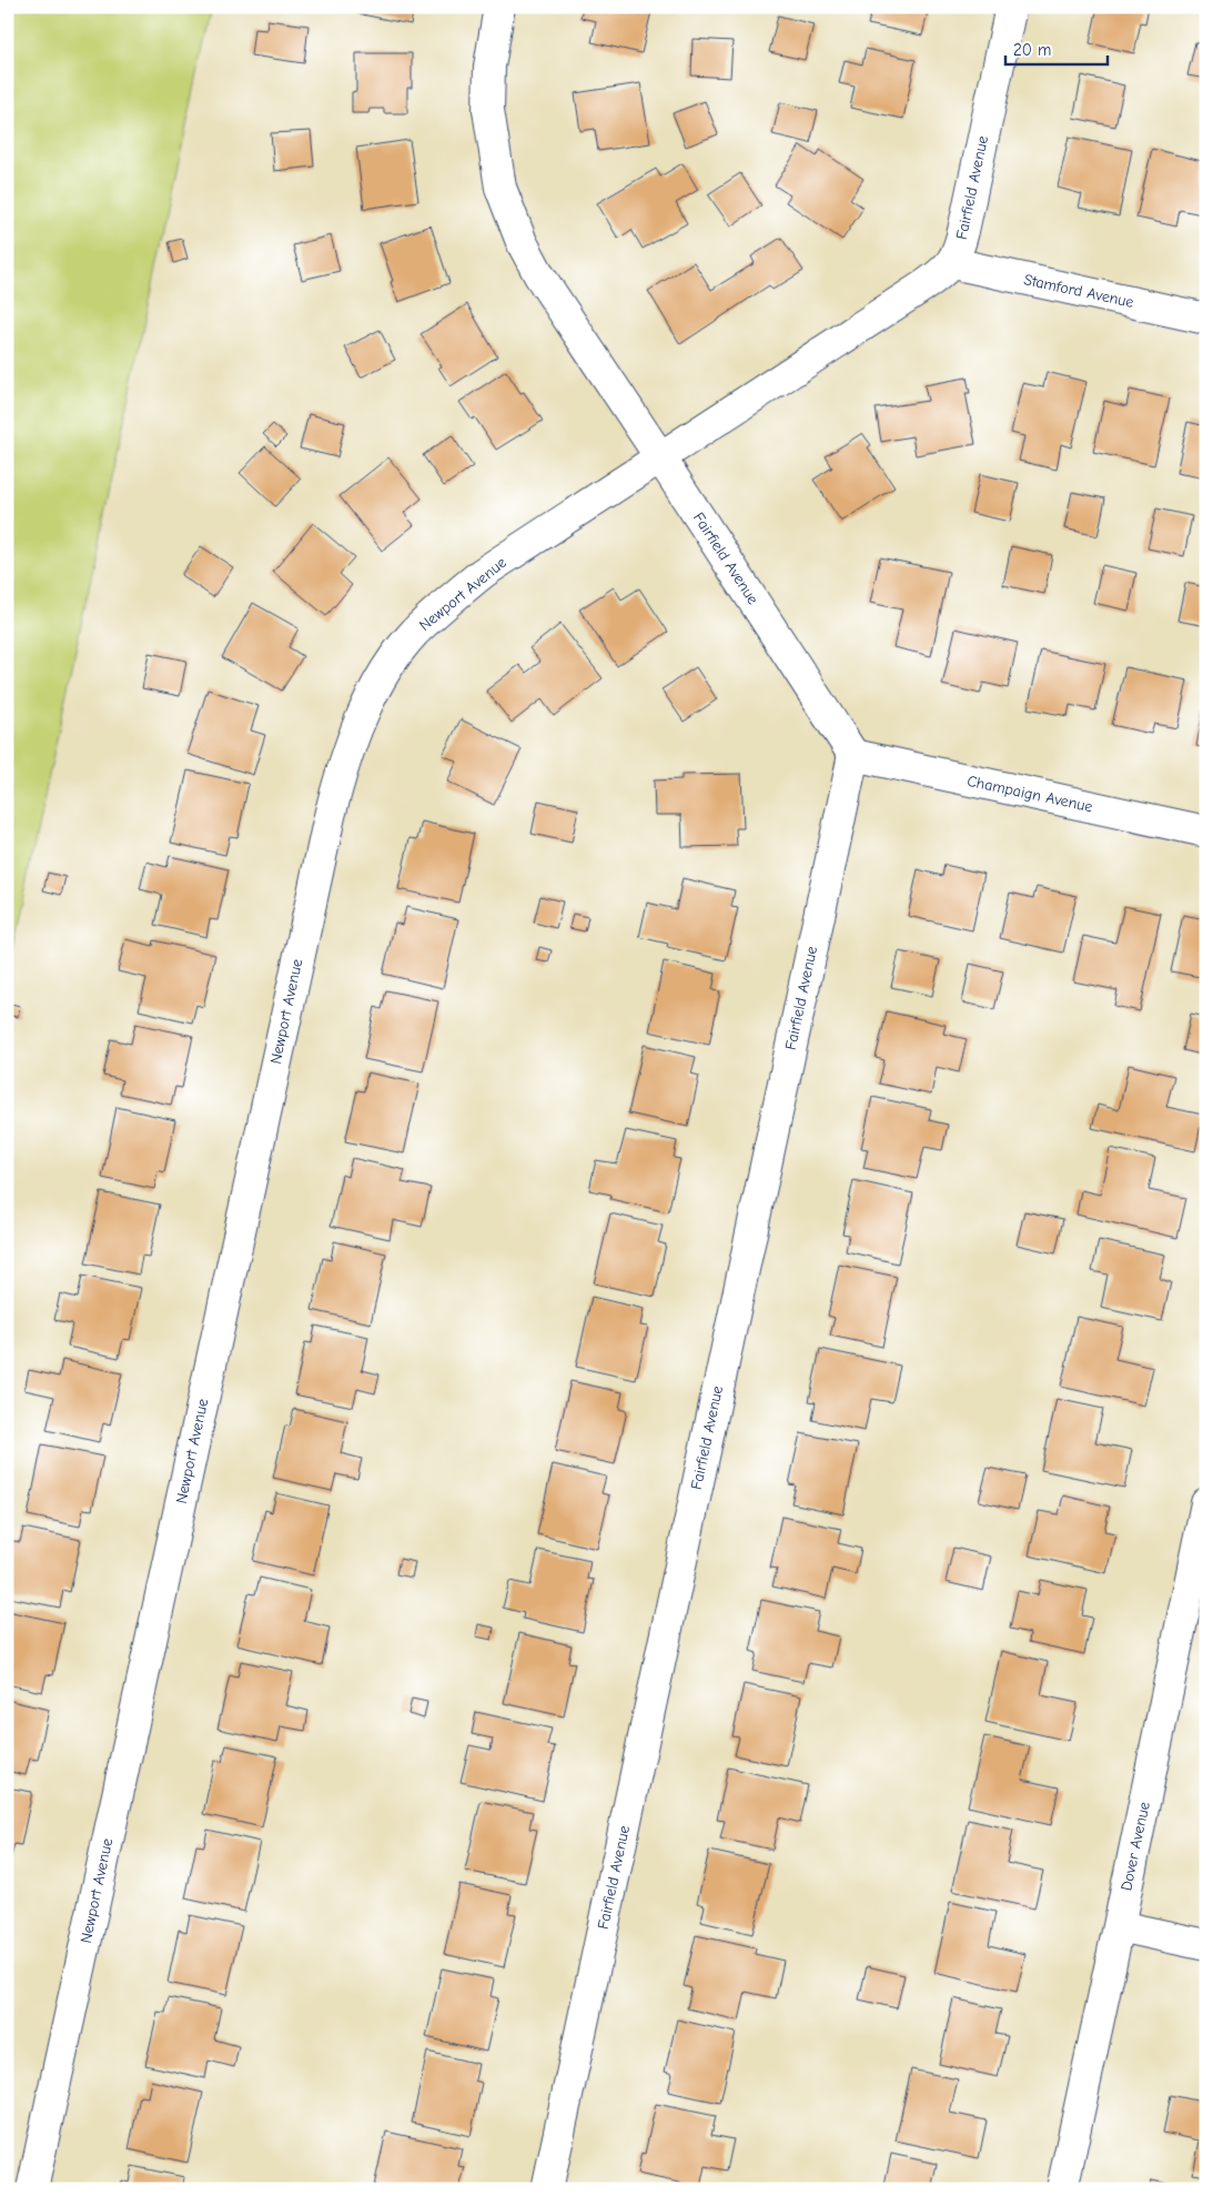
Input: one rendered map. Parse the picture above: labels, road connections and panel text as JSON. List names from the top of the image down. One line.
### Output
{"streets":{"street":["Fairfield Avenue","Stamford Avenue","Newport Avenue","Champaign Avenue","Dover Avenue"]},"crossings":[["Fairfield Avenue","Stamford Avenue"],["Fairfield Avenue","Newport Avenue"],["Fairfield Avenue","Champaign Avenue"]],"scale_bar":"20 m"}
